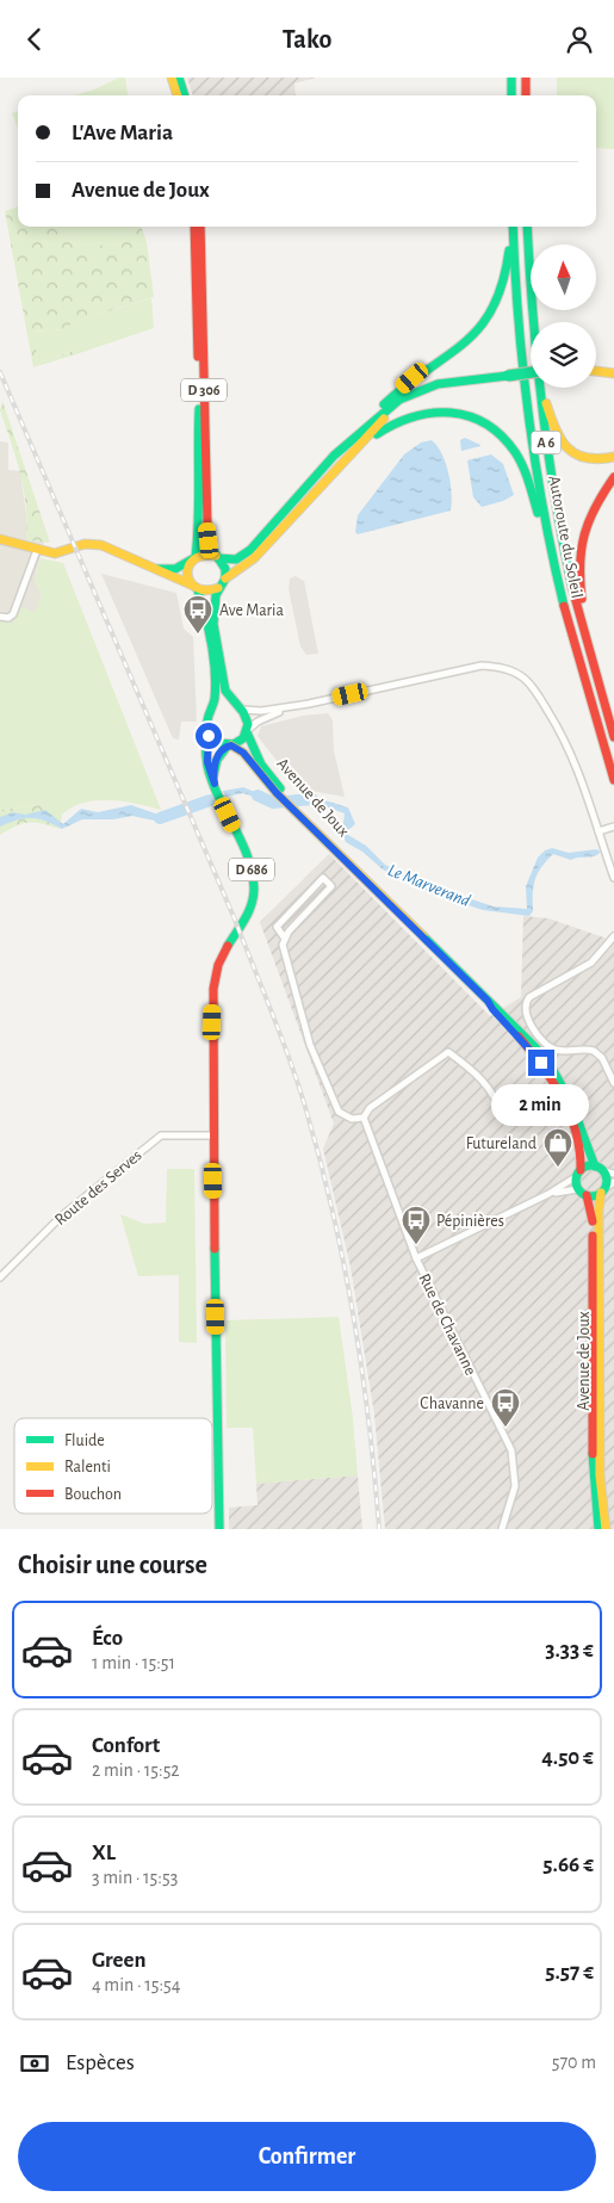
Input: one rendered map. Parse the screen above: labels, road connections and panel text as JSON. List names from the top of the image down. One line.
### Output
{"streets":{"main road":["D 306","A 6","Autoroute du Soleil","Avenue de Joux","D 686"],"street":["Route des Serves","Rue de Chavanne"]},"crossings":[["Avenue de Joux","D 686"],["D 686","Route des Serves"]],"water":["Le Marverand"],"places":{"bus stop":["Ave Maria","Pépinières","Chavanne"],"shop":["Futureland"]},"legend":["Fluide","Ralenti","Bouchon"],"north":"top","page":{"header":"Tako","banner":["L'Ave Maria","Avenue de Joux"],"bubble":"2 min","heading":"Choisir une course","list":[{"name":"Éco","note":"1 min · 15:51","value":"3.33 €"},{"name":"Confort","note":"2 min · 15:52","value":"4.50 €"},{"name":"XL","note":"3 min · 15:53","value":"5.66 €"},{"name":"Green","note":"4 min · 15:54","value":"5.57 €"}],"pay":["Espèces","570 m"],"buttons":"Confirmer"}}
